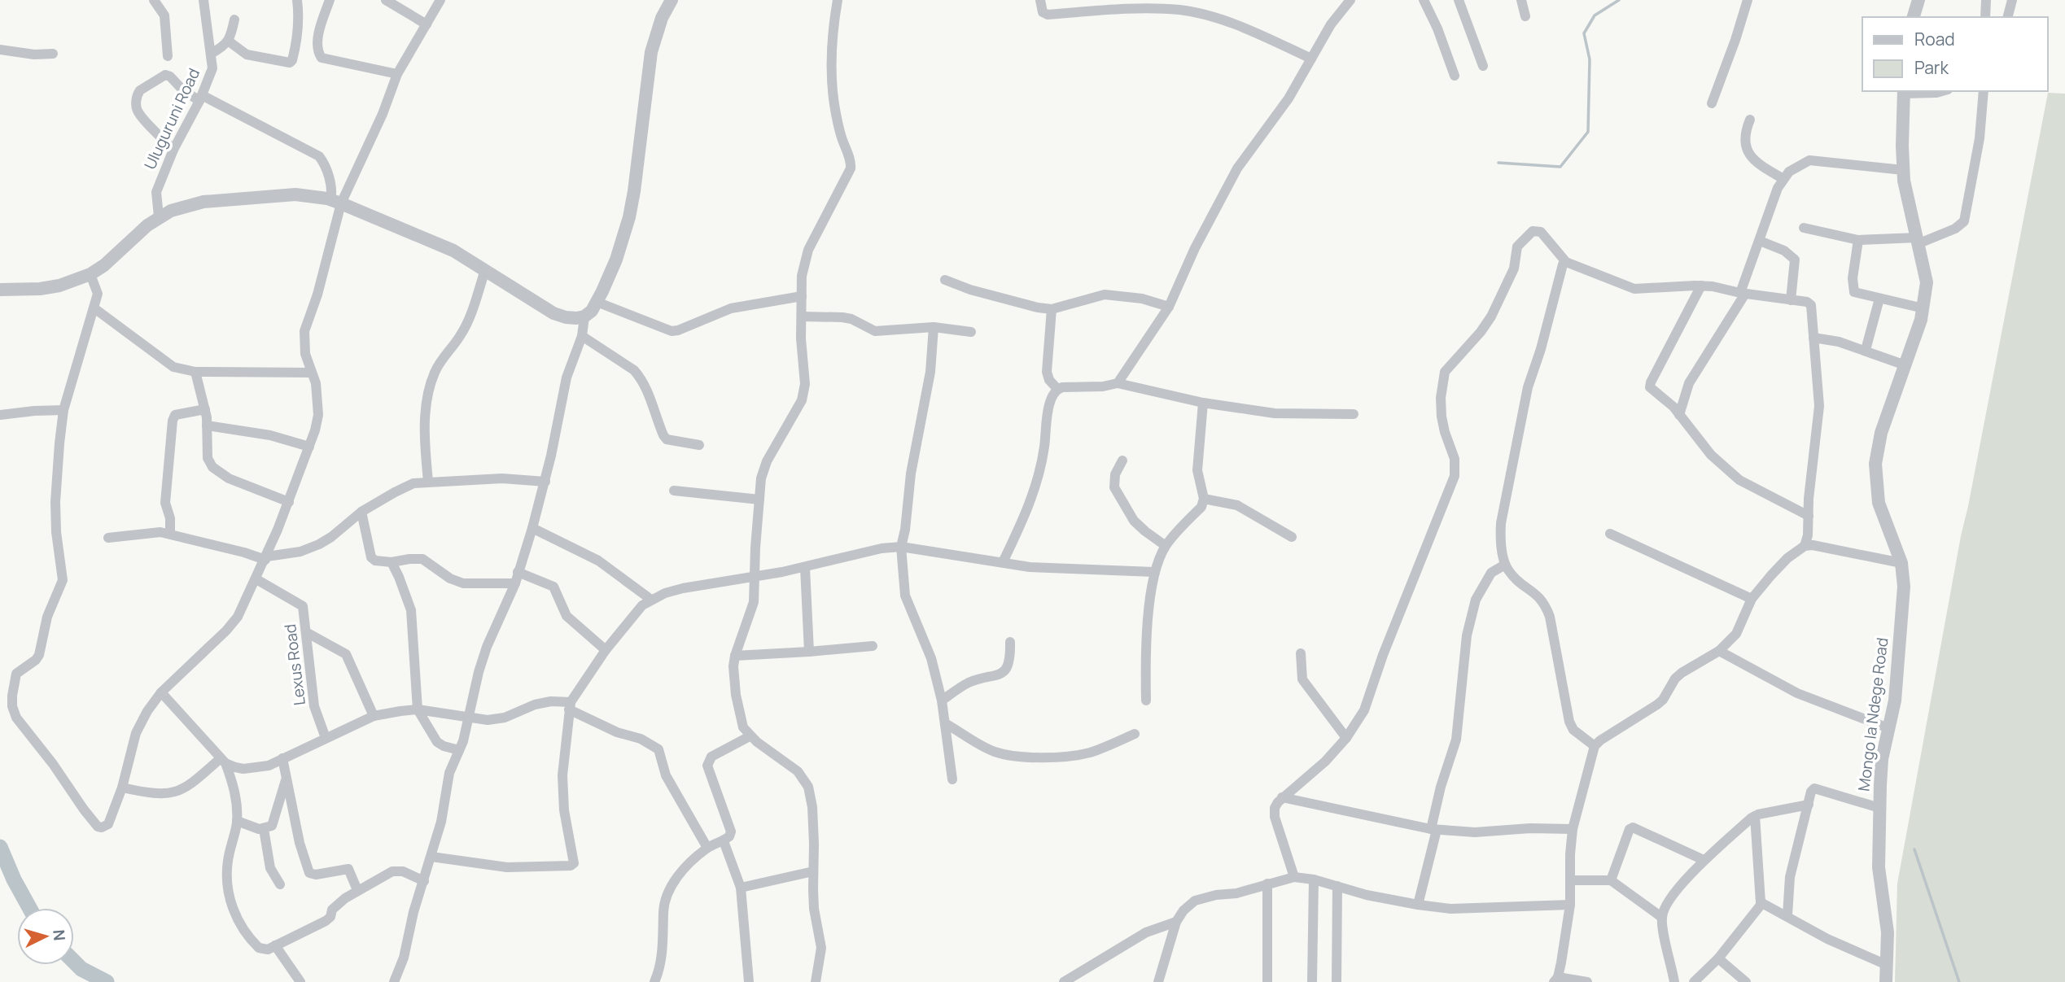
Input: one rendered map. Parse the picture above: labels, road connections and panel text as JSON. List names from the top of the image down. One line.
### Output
{"streets":{"street":["Uluguruni Road","Lexus Road","Mongo la Ndege Road"]},"legend":["Road","Park"],"north":"right"}
